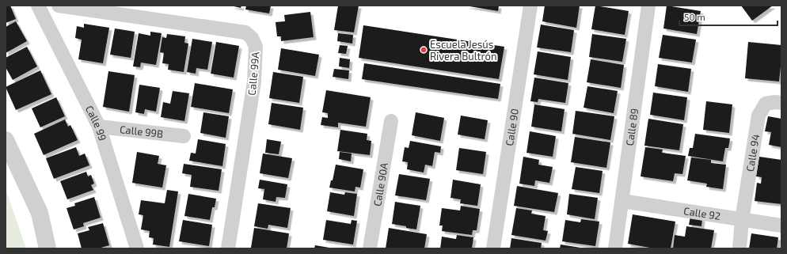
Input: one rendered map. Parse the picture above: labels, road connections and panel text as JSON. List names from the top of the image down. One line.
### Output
{"streets":{"street":["Calle 99A","Calle 99","Calle 90","Calle 89","Calle 99B","Calle 94","Calle 90A","Calle 92"]},"crossings":[["Calle 99","Calle 99B"],["Calle 89","Calle 92"],["Calle 94","Calle 92"]],"places":["Escuela Jesús Rivera Bultrón"],"scale_bar":"50 m"}
